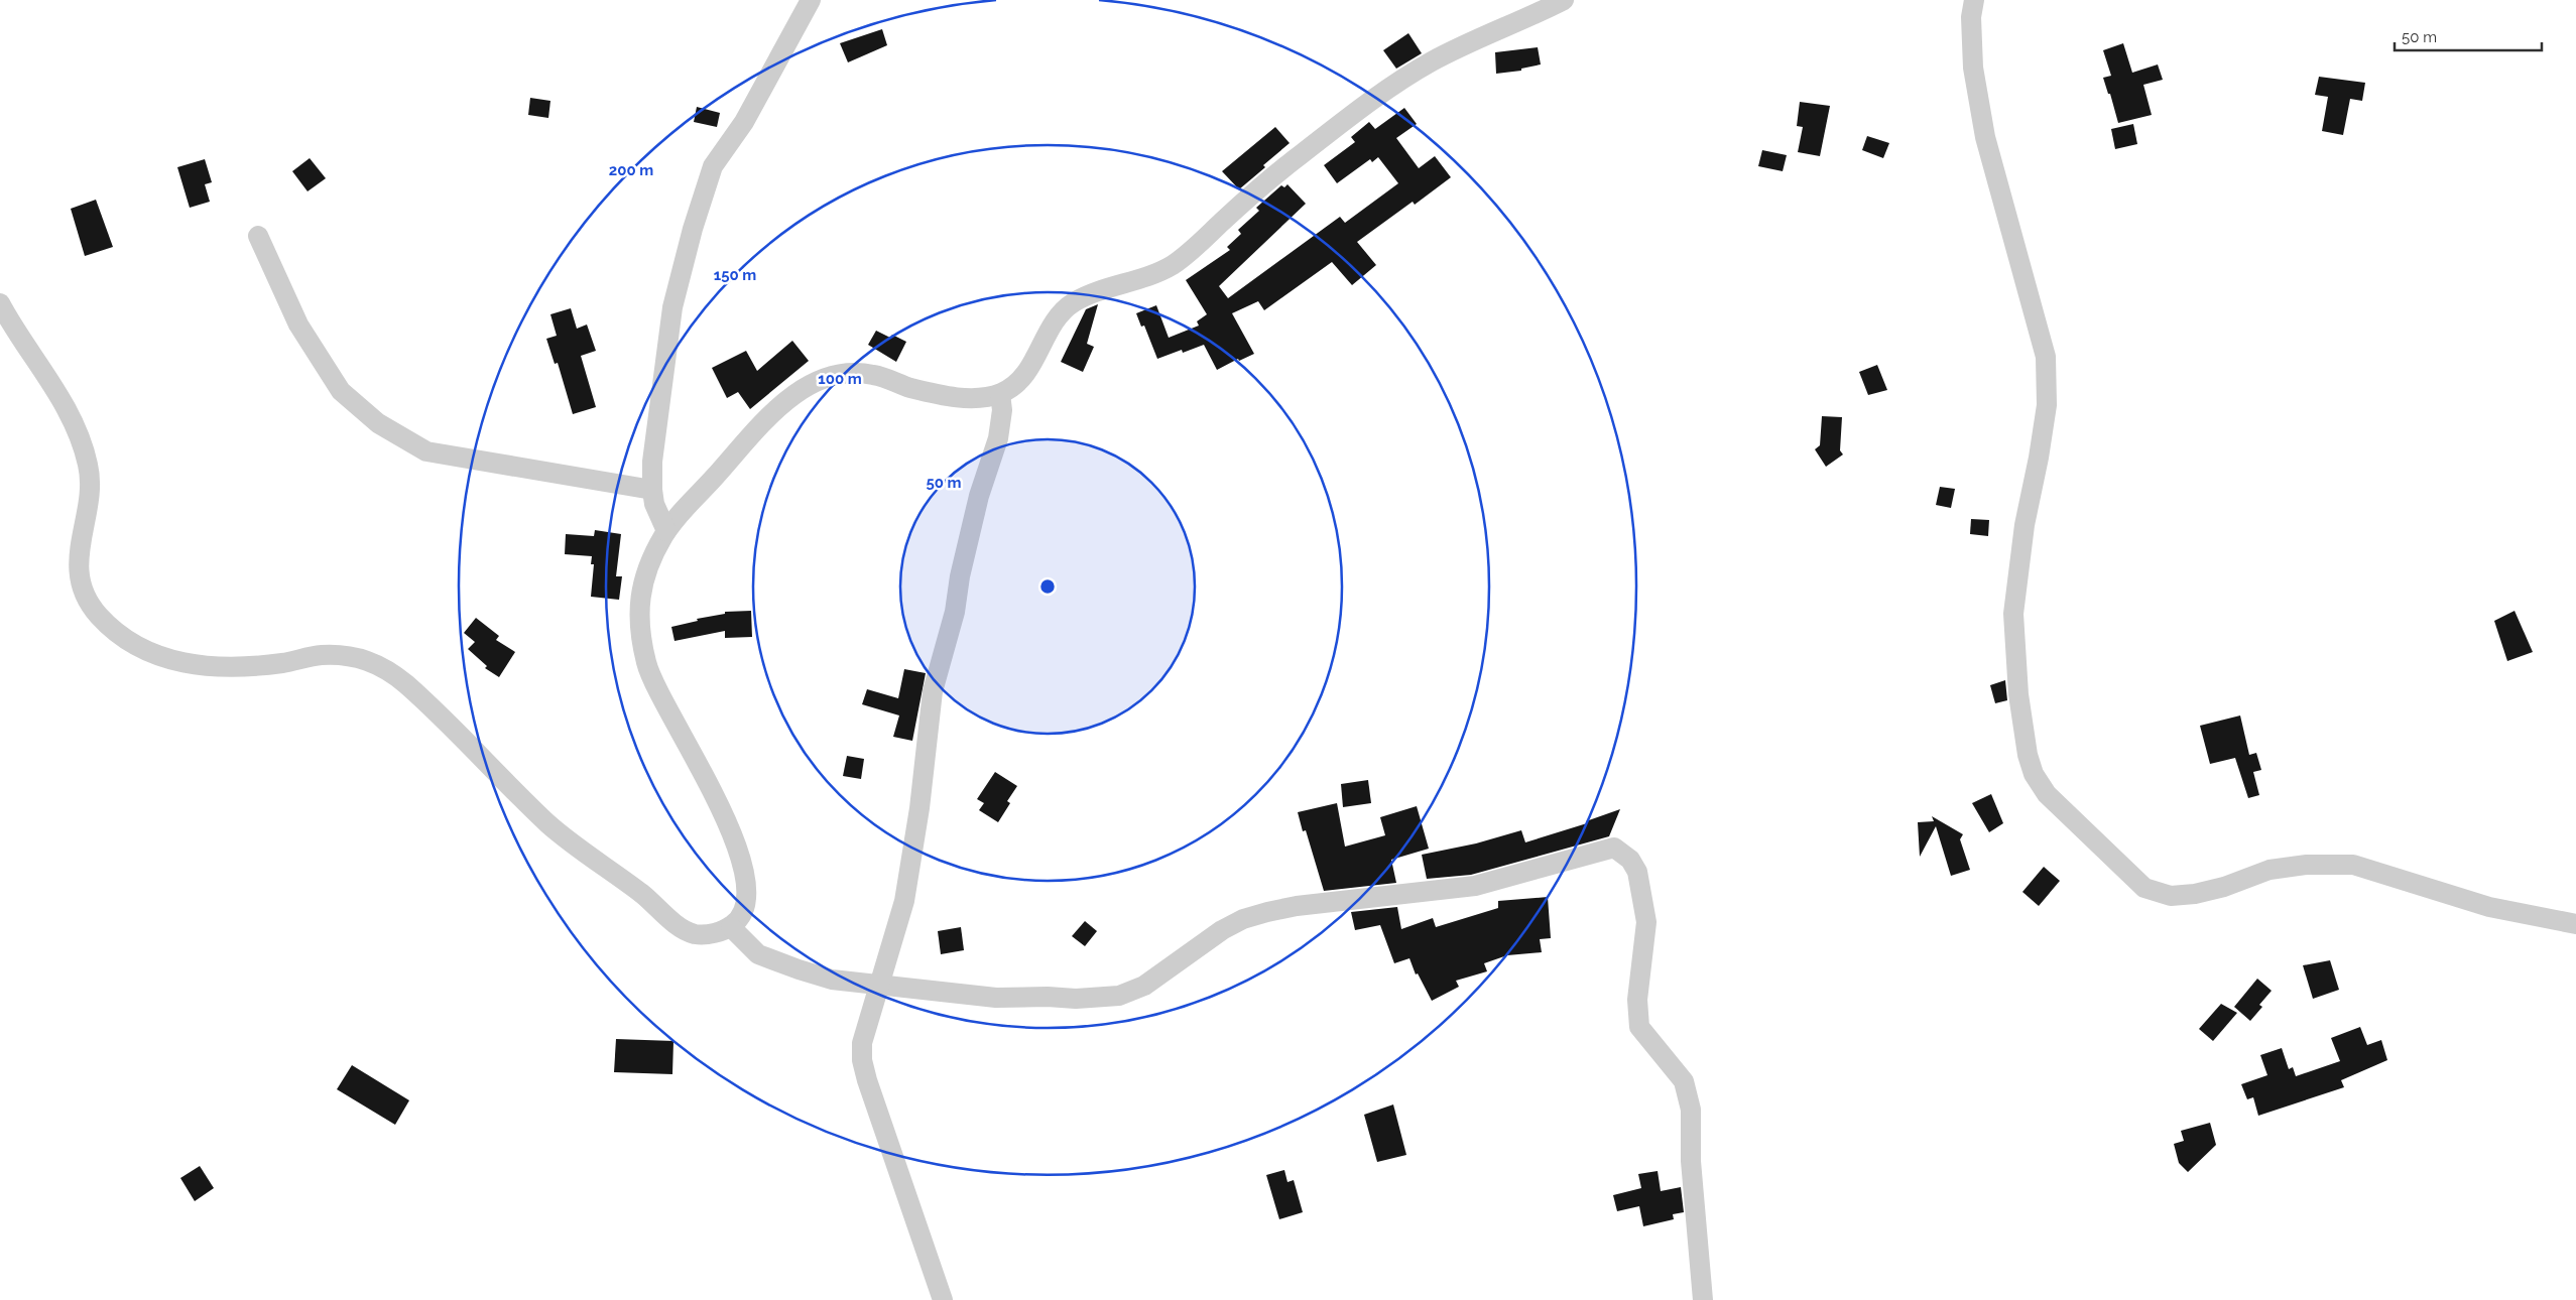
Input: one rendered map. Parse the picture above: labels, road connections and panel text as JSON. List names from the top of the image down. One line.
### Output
{"scale_bar":"50 m","rings":["200 m","150 m","100 m","50 m"]}
